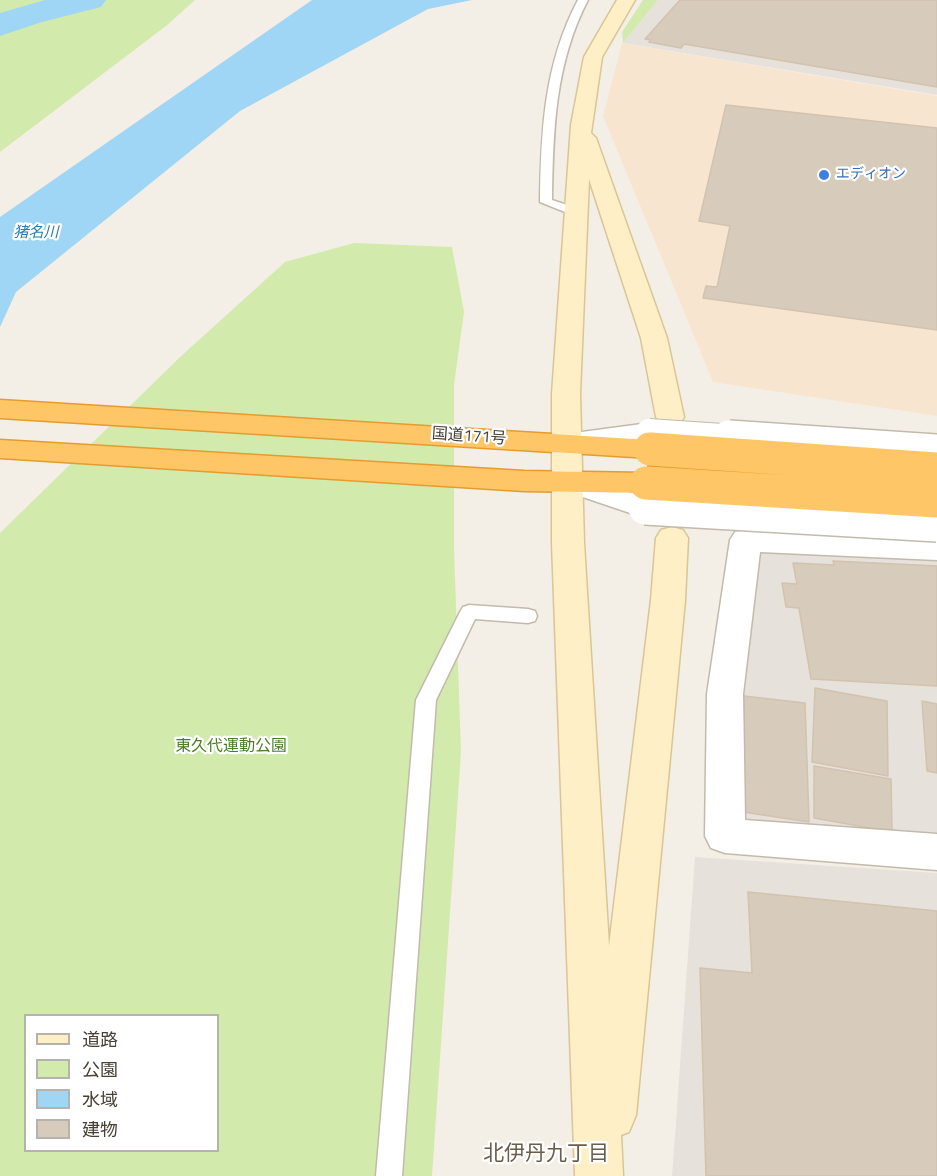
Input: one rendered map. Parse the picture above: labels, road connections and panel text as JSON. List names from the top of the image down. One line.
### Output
{"streets":{"highway":["国道171号"]},"districts":["北伊丹九丁目"],"water":["猪名川"],"parks":["東久代運動公園"],"places":["エディオン"],"legend":["道路","公園","水域","建物"]}
